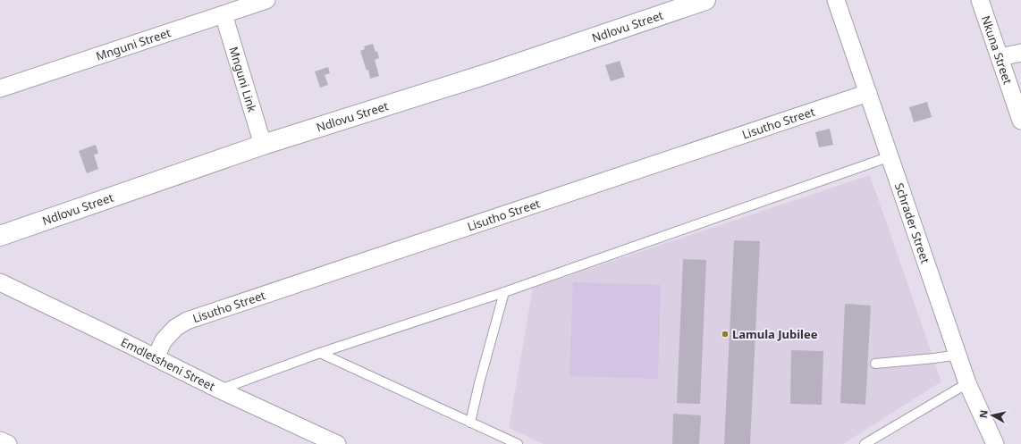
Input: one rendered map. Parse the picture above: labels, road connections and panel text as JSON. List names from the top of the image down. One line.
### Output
{"streets":{"street":["Ndlovu Street","Mnguni Street","Nkuna Street","Mnguni Link","Lisutho Street","Schrader Street","Emdletsheni Street"]},"crossings":[["Ndlovu Street","Mnguni Link"],["Mnguni Street","Mnguni Link"],["Lisutho Street","Schrader Street"],["Lisutho Street","Emdletsheni Street"]],"places":["Lamula Jubilee"],"north":"left"}
